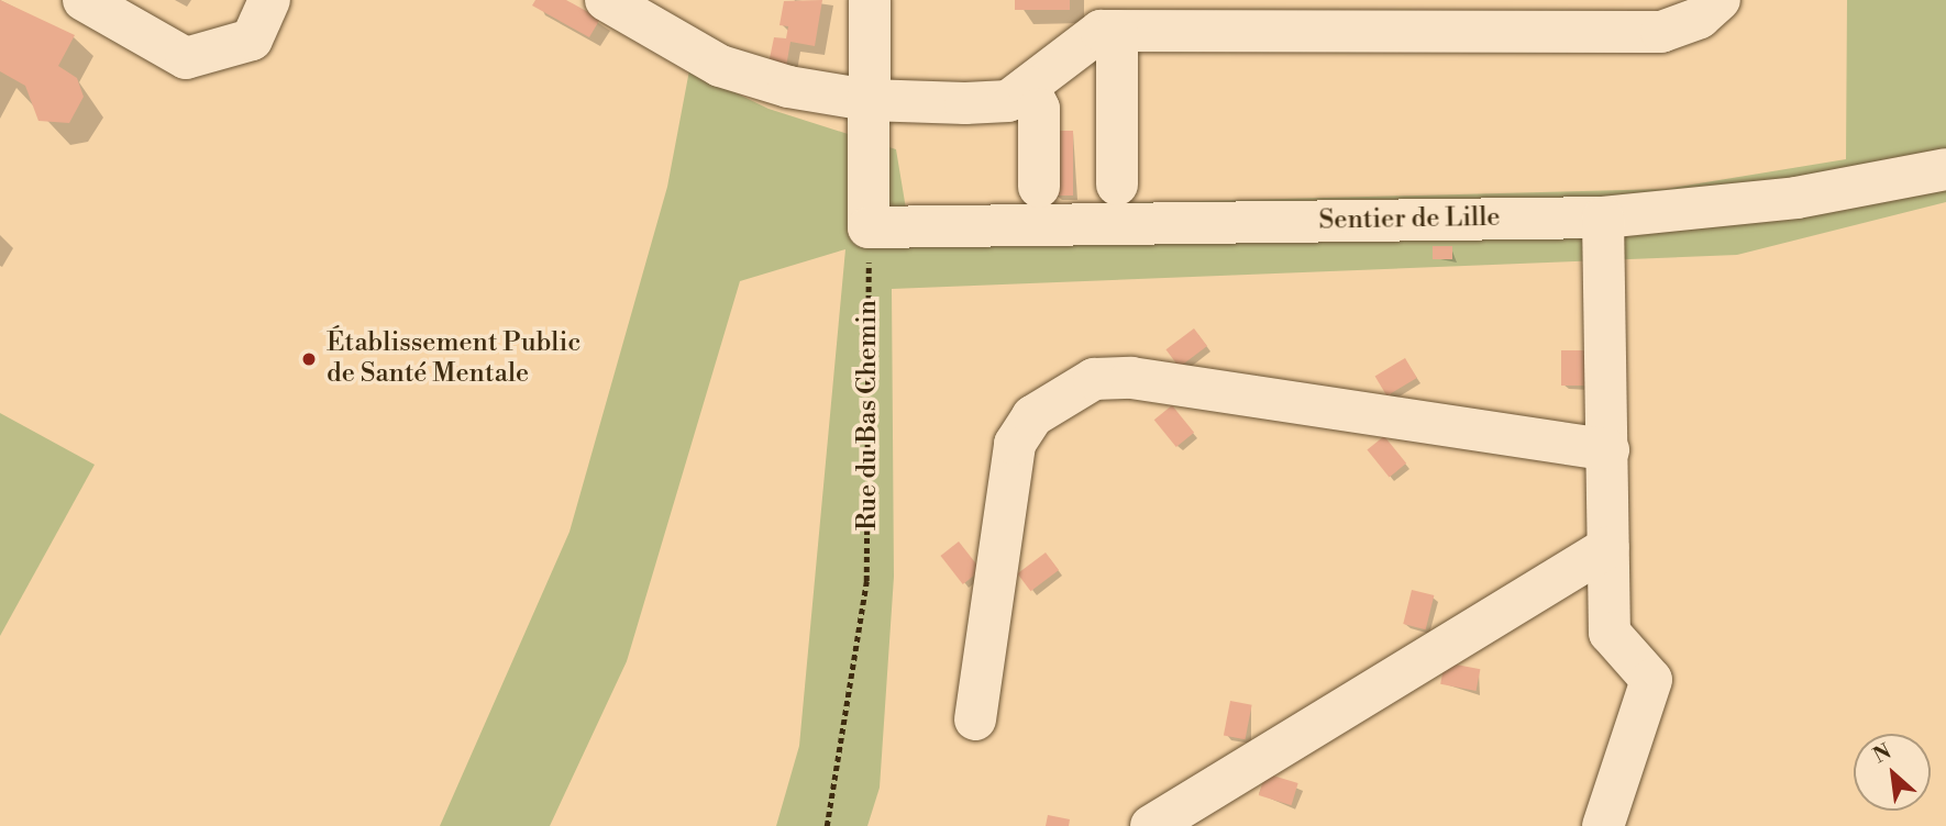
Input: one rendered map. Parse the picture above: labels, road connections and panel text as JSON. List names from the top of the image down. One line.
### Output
{"streets":{"street":["Sentier de Lille"],"path":["Rue du Bas Chemin"]},"crossings":[["Sentier de Lille","Rue du Bas Chemin"]],"places":["Établissement Public de Santé Mentale"],"north":"top left"}
